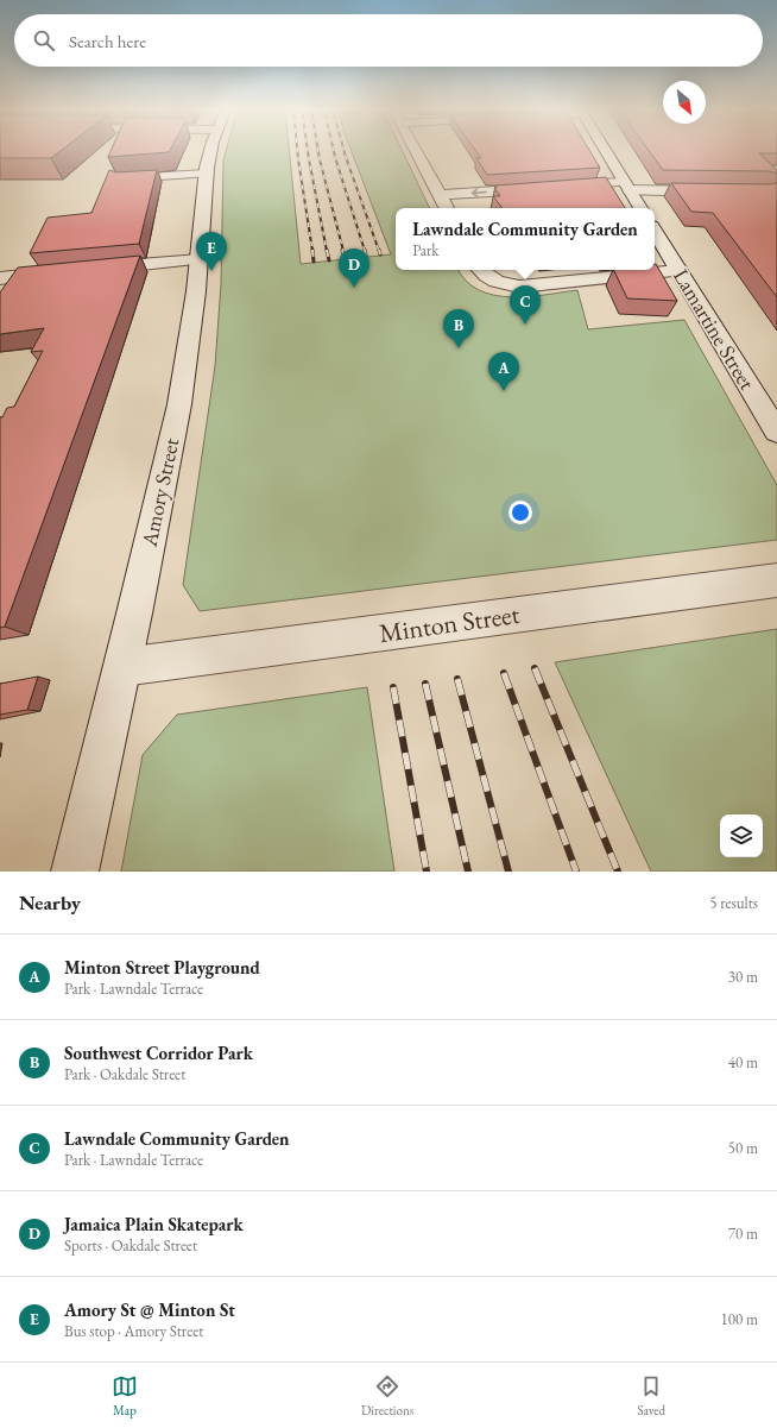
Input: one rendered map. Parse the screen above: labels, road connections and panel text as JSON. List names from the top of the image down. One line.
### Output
{"streets":{"street":["Lamartine Street","Amory Street","Minton Street"]},"crossings":[["Amory Street","Minton Street"]],"north":"bottom right","page":{"search":"Search here","popup":["Lawndale Community Garden","Park"],"pins":["E","D","C","B","A"],"heading":["Nearby","5 results"],"list":[{"mark":"A","name":"Minton Street Playground","note":"Park · Lawndale Terrace","value":"30 m"},{"mark":"B","name":"Southwest Corridor Park","note":"Park · Oakdale Street","value":"40 m"},{"mark":"C","name":"Lawndale Community Garden","note":"Park · Lawndale Terrace","value":"50 m"},{"mark":"D","name":"Jamaica Plain Skatepark","note":"Sports · Oakdale Street","value":"70 m"},{"mark":"E","name":"Amory St @ Minton St","note":"Bus stop · Amory Street","value":"100 m"}],"nav":["Map","Directions","Saved"]}}
